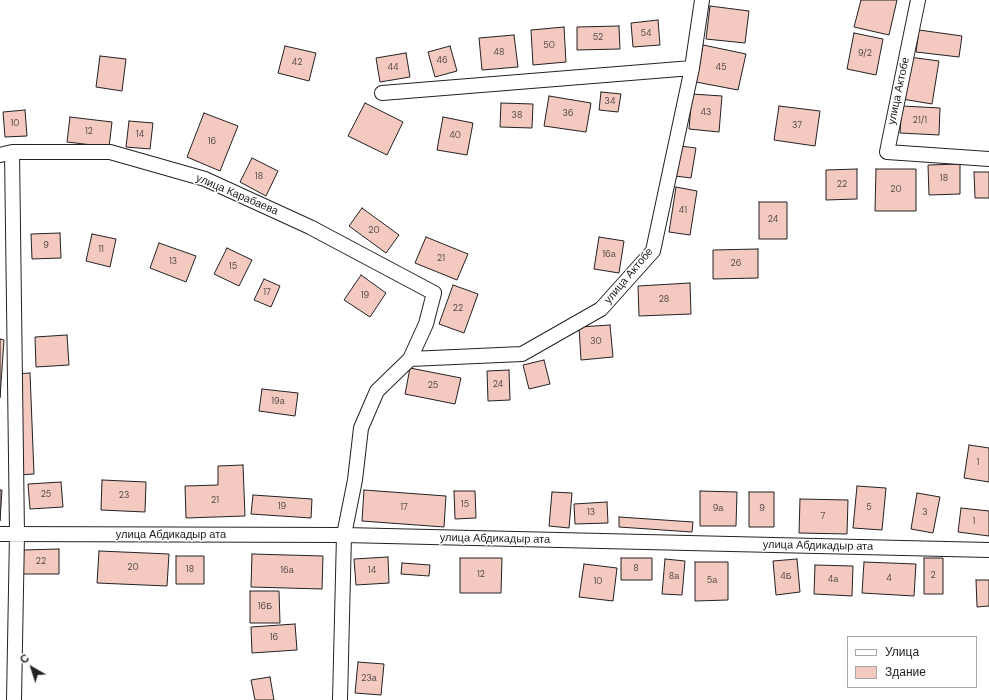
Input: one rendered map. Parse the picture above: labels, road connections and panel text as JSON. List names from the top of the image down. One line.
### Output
{"streets":{"street":["улица Актобе","улица Карабаева","улица Абдикадыр ата"]},"crossings":[["улица Актобе","улица Карабаева"]],"house_numbers":["54","52","50","48","9/2","46","42","44","45","34","43","36","38","21/1","10","37","12","14","40","16","18","18","22","20","41","24","20","9","11","16а","21","13","26","15","17","19","28","22","30","24","25","19а","1","25","23","21","15","19","17","5","9а","9","13","3","7","1","22","20","8","18","16а","14","12","2","8а","4Б","4","4а","5а","10","16Б","16","23а"],"legend":["Улица","Здание"],"north":"top left"}
